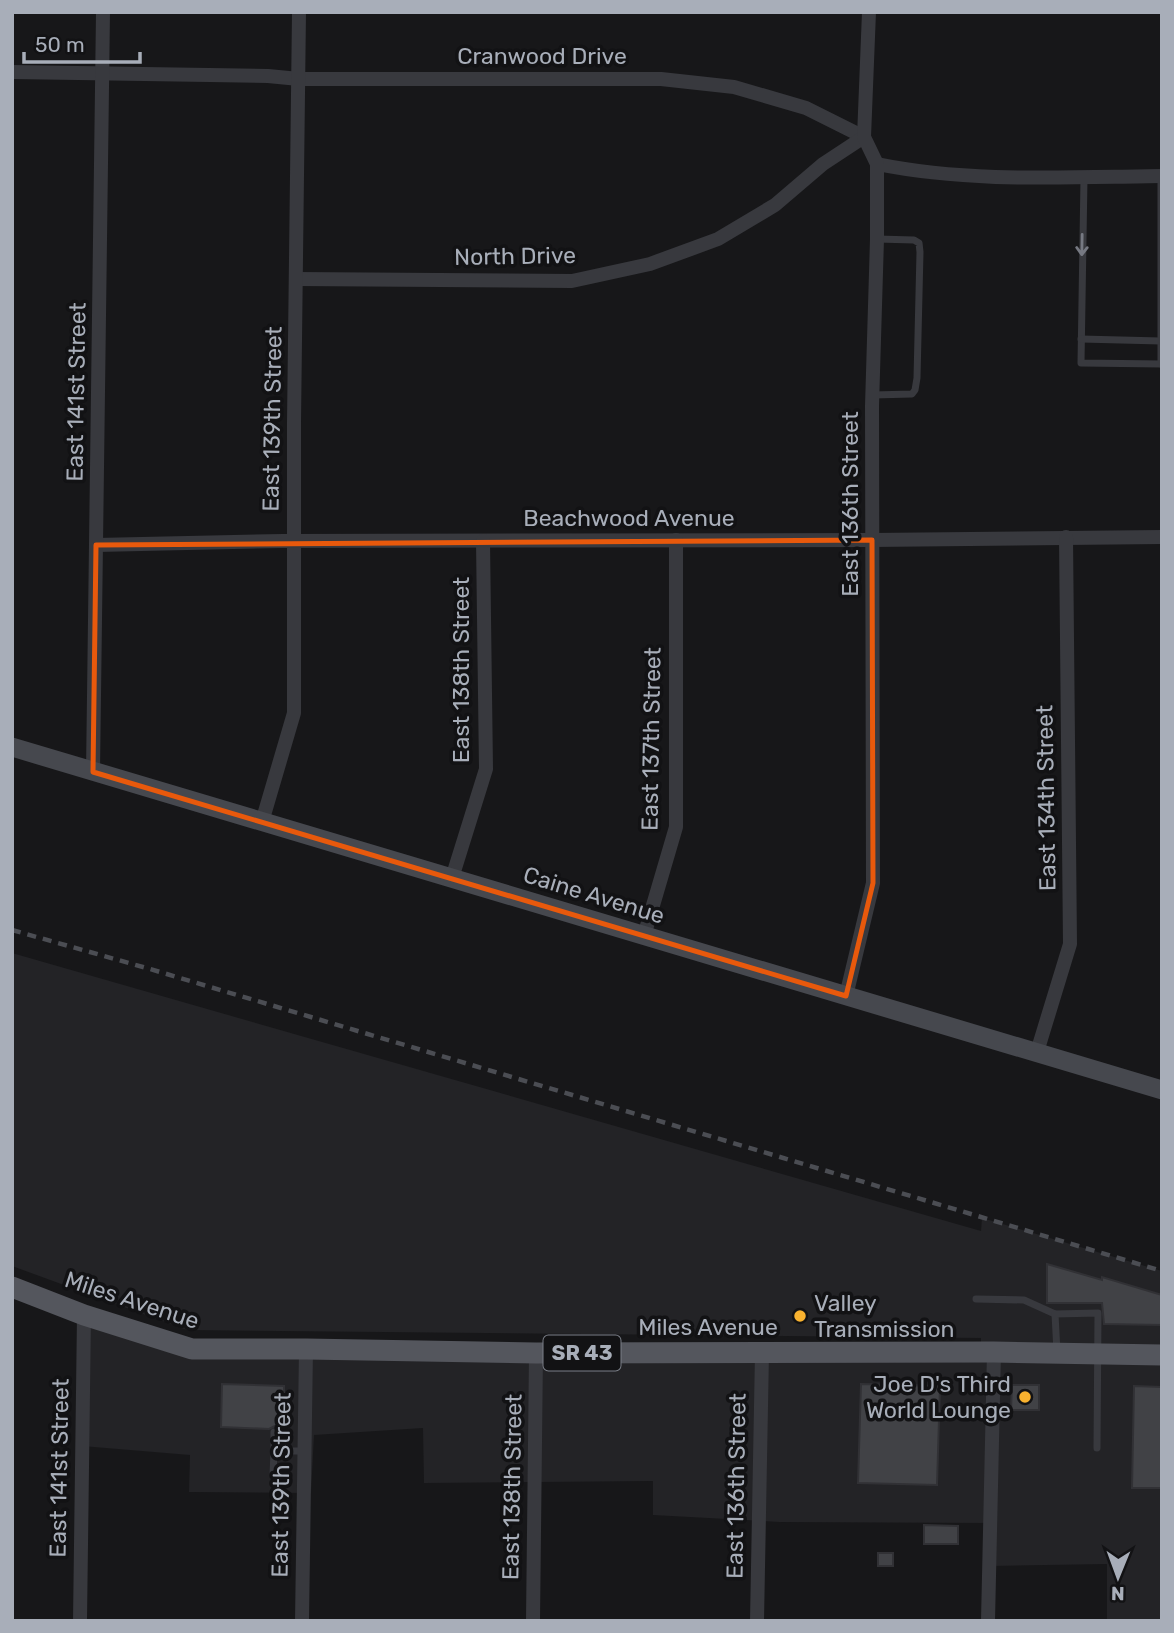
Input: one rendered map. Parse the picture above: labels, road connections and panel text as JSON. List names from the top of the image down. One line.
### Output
{"streets":{"main road":["Miles Avenue","SR 43"],"street":["Cranwood Drive","North Drive","East 141st Street","East 139th Street","East 136th Street","Beachwood Avenue","East 138th Street","East 137th Street","East 134th Street","Caine Avenue"]},"crossings":[["Cranwood Drive","North Drive"],["Cranwood Drive","East 141st Street"],["Cranwood Drive","East 139th Street"],["Cranwood Drive","East 136th Street"],["North Drive","East 139th Street"],["North Drive","East 136th Street"],["East 141st Street","Beachwood Avenue"],["East 141st Street","Caine Avenue"],["East 141st Street","Miles Avenue"],["East 139th Street","Beachwood Avenue"],["East 139th Street","Caine Avenue"],["East 139th Street","Miles Avenue"],["East 136th Street","Beachwood Avenue"],["East 136th Street","Caine Avenue"],["East 136th Street","Miles Avenue"],["Beachwood Avenue","East 138th Street"],["Beachwood Avenue","East 137th Street"],["Beachwood Avenue","East 134th Street"],["East 138th Street","Caine Avenue"],["East 138th Street","Miles Avenue"],["East 137th Street","Caine Avenue"],["East 134th Street","Caine Avenue"]],"places":["Valley Transmission","Joe D's Third World Lounge"],"scale_bar":"50 m","north":"bottom"}
